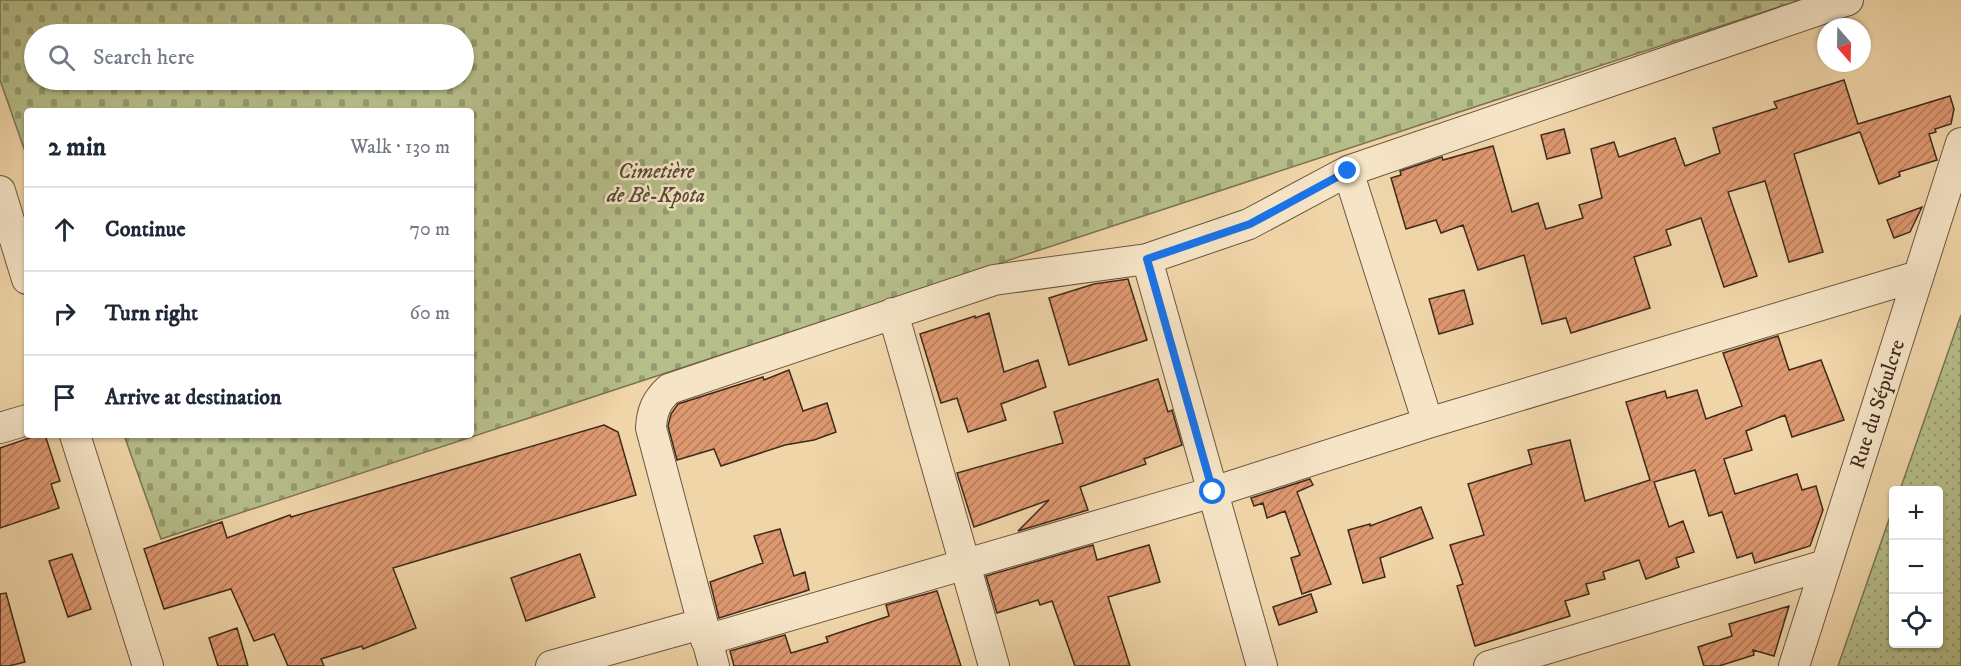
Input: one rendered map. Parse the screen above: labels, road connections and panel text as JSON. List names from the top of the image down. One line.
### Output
{"streets":{"street":["Rue du Sépulcre"]},"parks":["Cimetière de Bè-Kpota"],"north":"bottom","page":{"search":"Search here","heading":["2 min","Walk · 130 m"],"list":[["Continue","70 m"],["Turn right","60 m"],"Arrive at destination"],"map_buttons":["+","−"]}}
